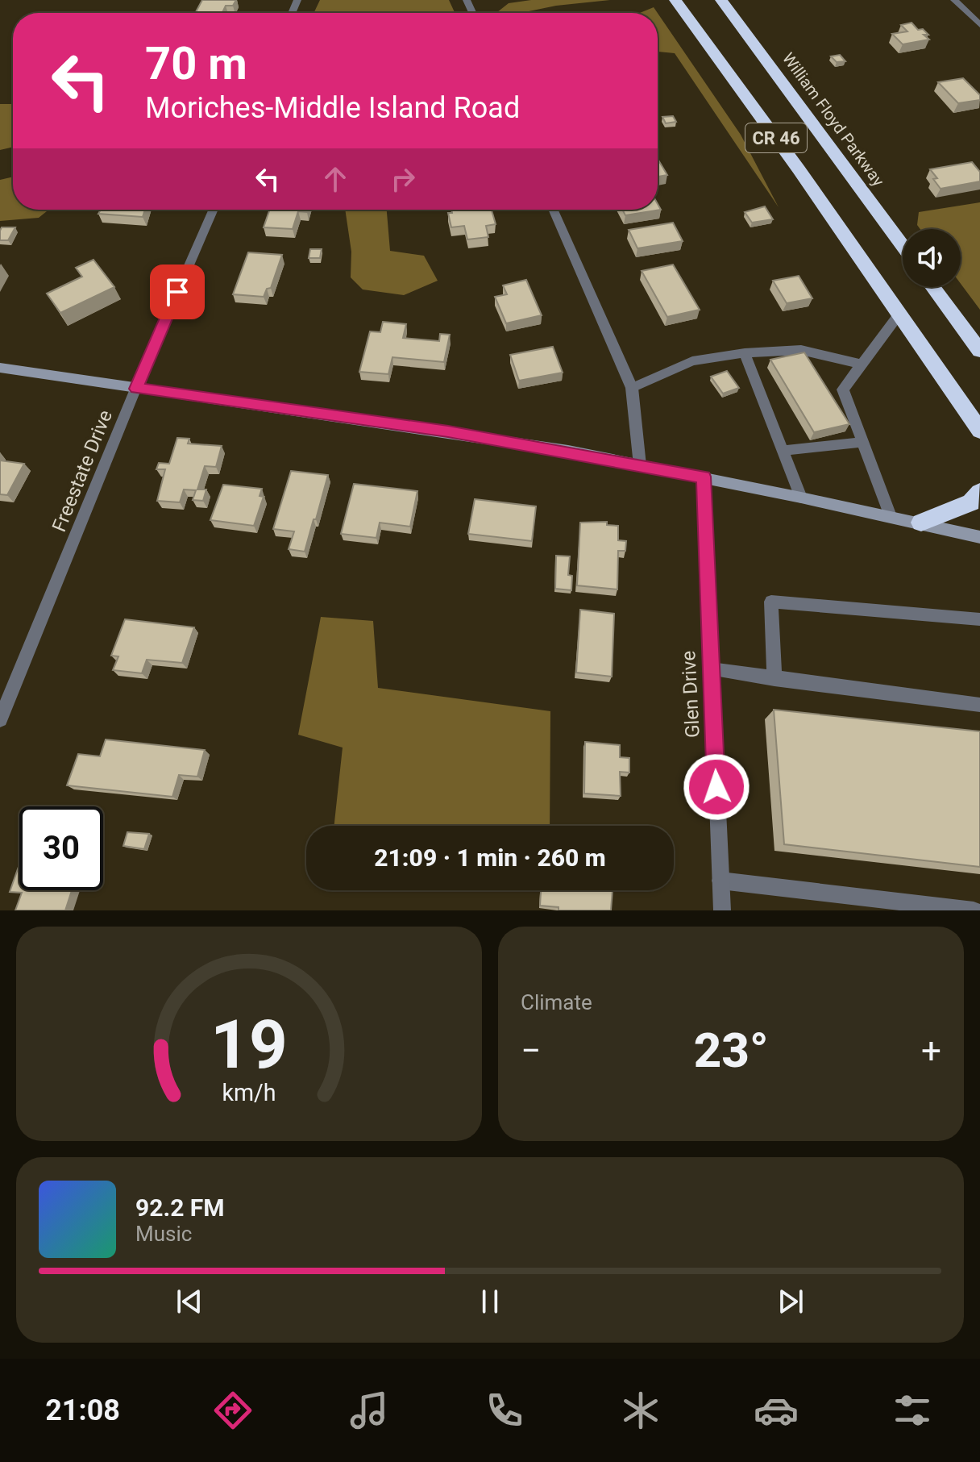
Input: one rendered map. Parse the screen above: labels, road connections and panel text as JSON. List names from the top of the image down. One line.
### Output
{"streets":{"highway":["William Floyd Parkway","CR 46"],"street":["Freestate Drive","Glen Drive"]},"page":{"turn":["70 m","Moriches-Middle Island Road"],"limit":"30","trip":"21:09 · 1 min · 260 m","tile":"Climate","heat":["−","23°","+"],"song":["92.2 FM","Music"],"tabs":"21:08","gauge":["19","km/h"]}}
